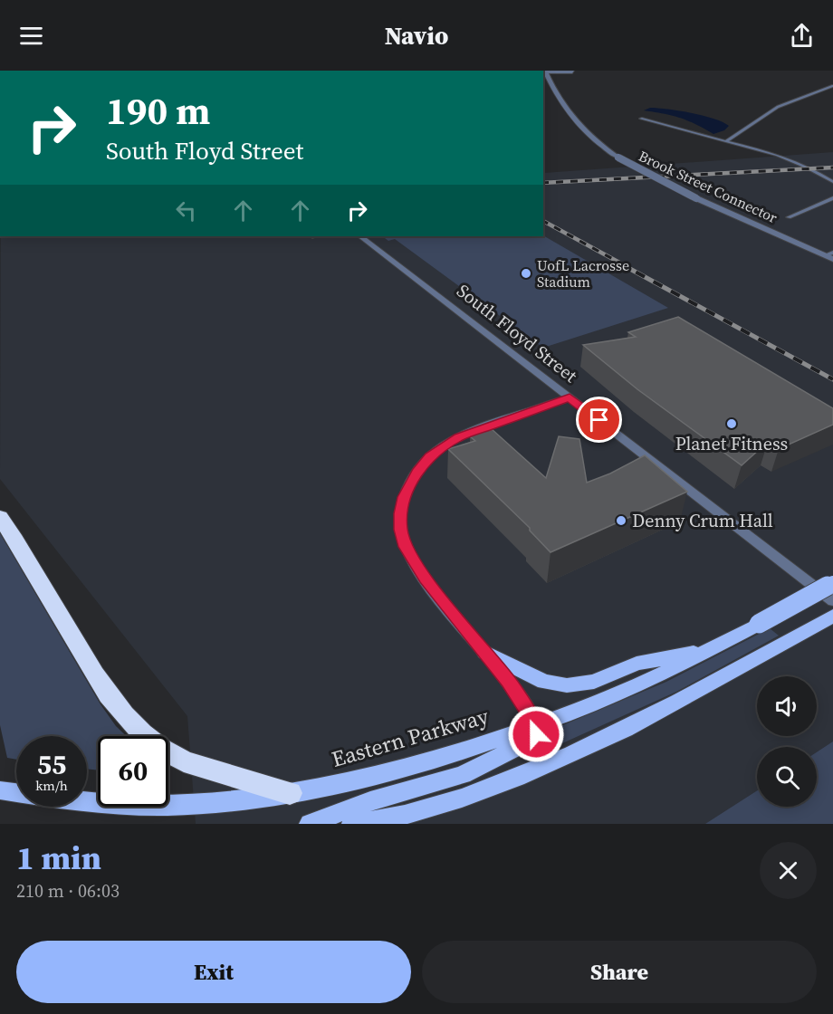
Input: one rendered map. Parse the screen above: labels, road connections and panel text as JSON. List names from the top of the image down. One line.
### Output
{"streets":{"main road":["Eastern Parkway"],"street":["Brook Street Connector","South Floyd Street"]},"places":["UofL Lacrosse Stadium","Planet Fitness","Denny Crum Hall"],"page":{"header":"Navio","turn":["190 m","South Floyd Street"],"speed":"55 km/h","limit":"60","heading":["1 min","210 m · 06:03"],"buttons":["Exit","Share"]}}
